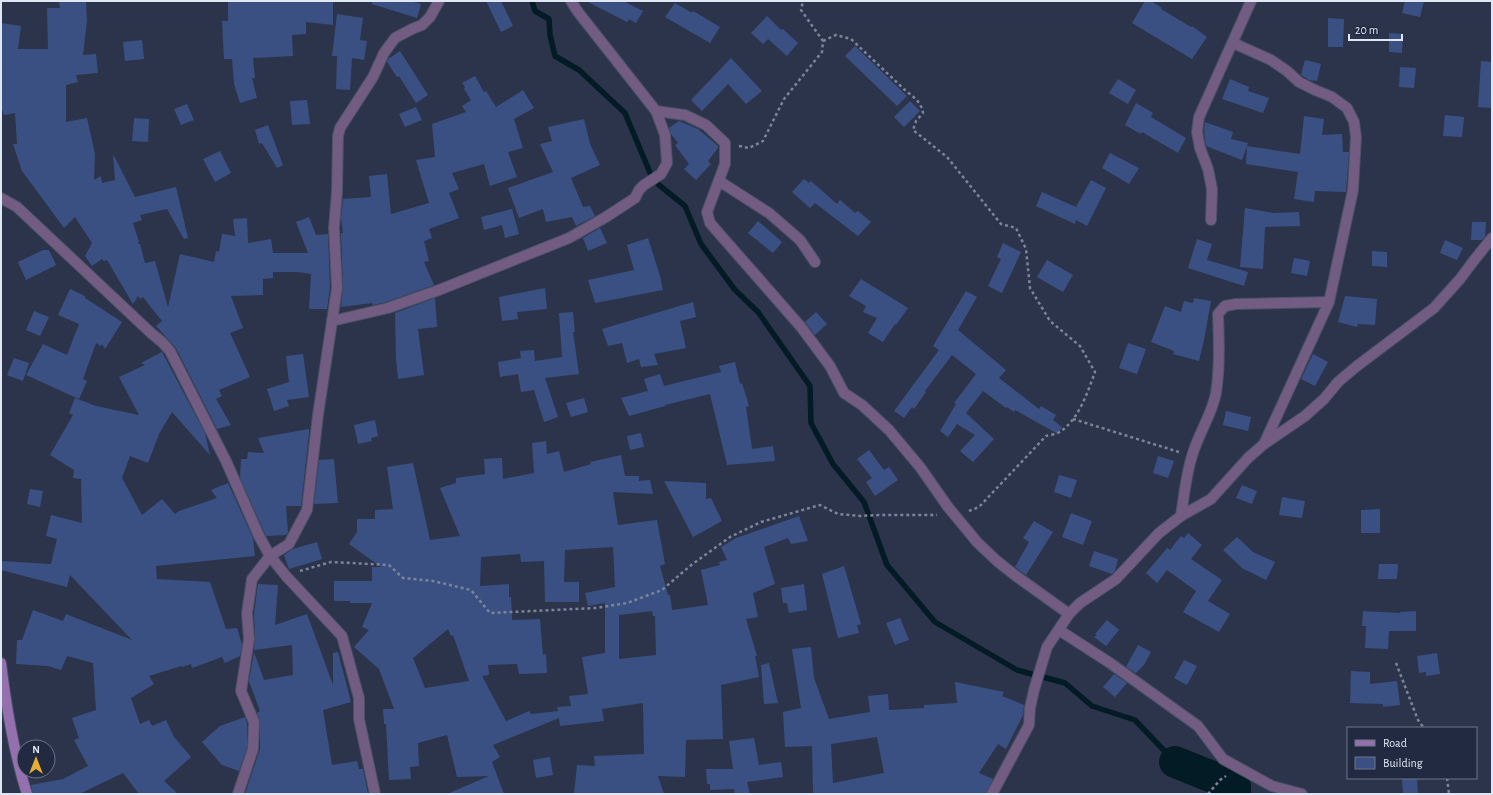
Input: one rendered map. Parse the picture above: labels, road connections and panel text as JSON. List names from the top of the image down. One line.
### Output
{"legend":["Road","Building"],"scale_bar":"20 m","north":"top"}
